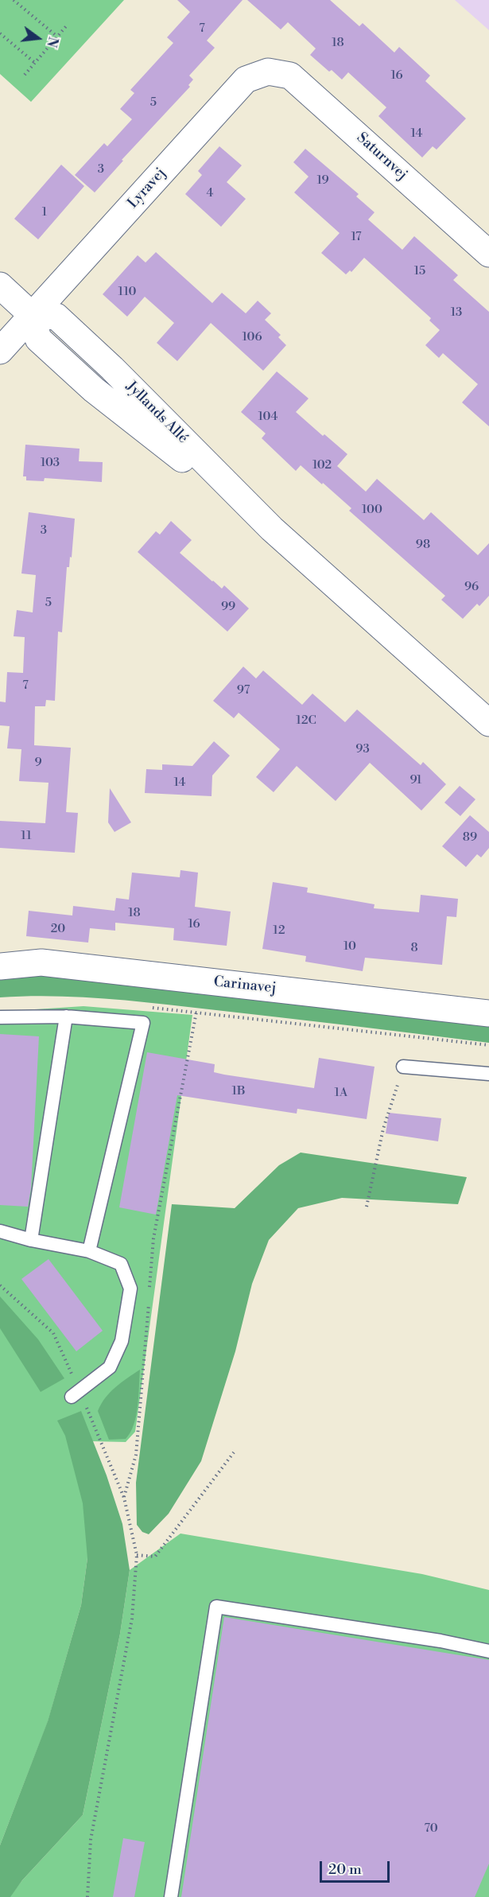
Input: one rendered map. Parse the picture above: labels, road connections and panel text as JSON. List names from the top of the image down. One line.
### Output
{"streets":{"street":["Saturnvej","Lyravej","Jyllands Allé","Carinavej"]},"crossings":[["Saturnvej","Lyravej"],["Lyravej","Jyllands Allé"]],"house_numbers":["7","18","16","5","14","3","19","4","1","17","15","110","13","106","104","103","102","100","3","98","96","5","99","7","97","12C","93","9","91","14","11","89","18","16","20","12","10","8","1B","1A","70"],"scale_bar":"20 m","north":"right"}
